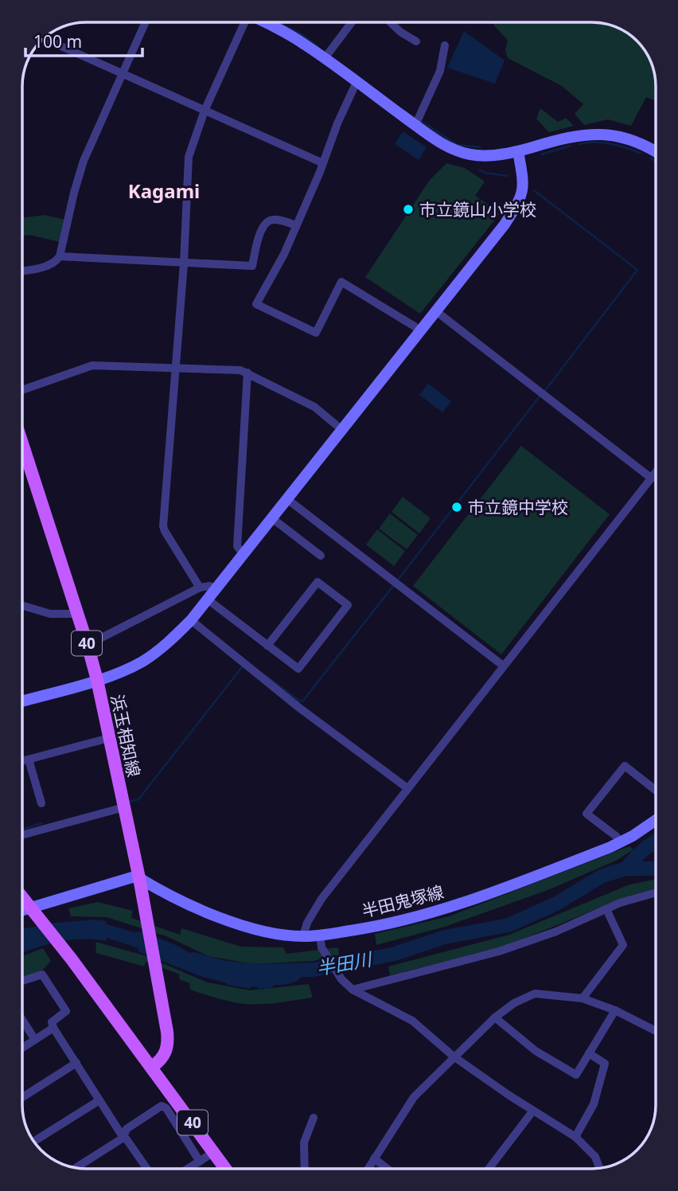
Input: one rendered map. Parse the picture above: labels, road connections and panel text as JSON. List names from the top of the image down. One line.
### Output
{"streets":{"main road":["40","浜玉相知線"],"street":["半田鬼塚線"]},"crossings":[["40","浜玉相知線"],["浜玉相知線","半田鬼塚線"]],"districts":["Kagami"],"water":["半田川"],"places":["市立鏡山小学校","市立鏡中学校"],"scale_bar":"100 m"}
